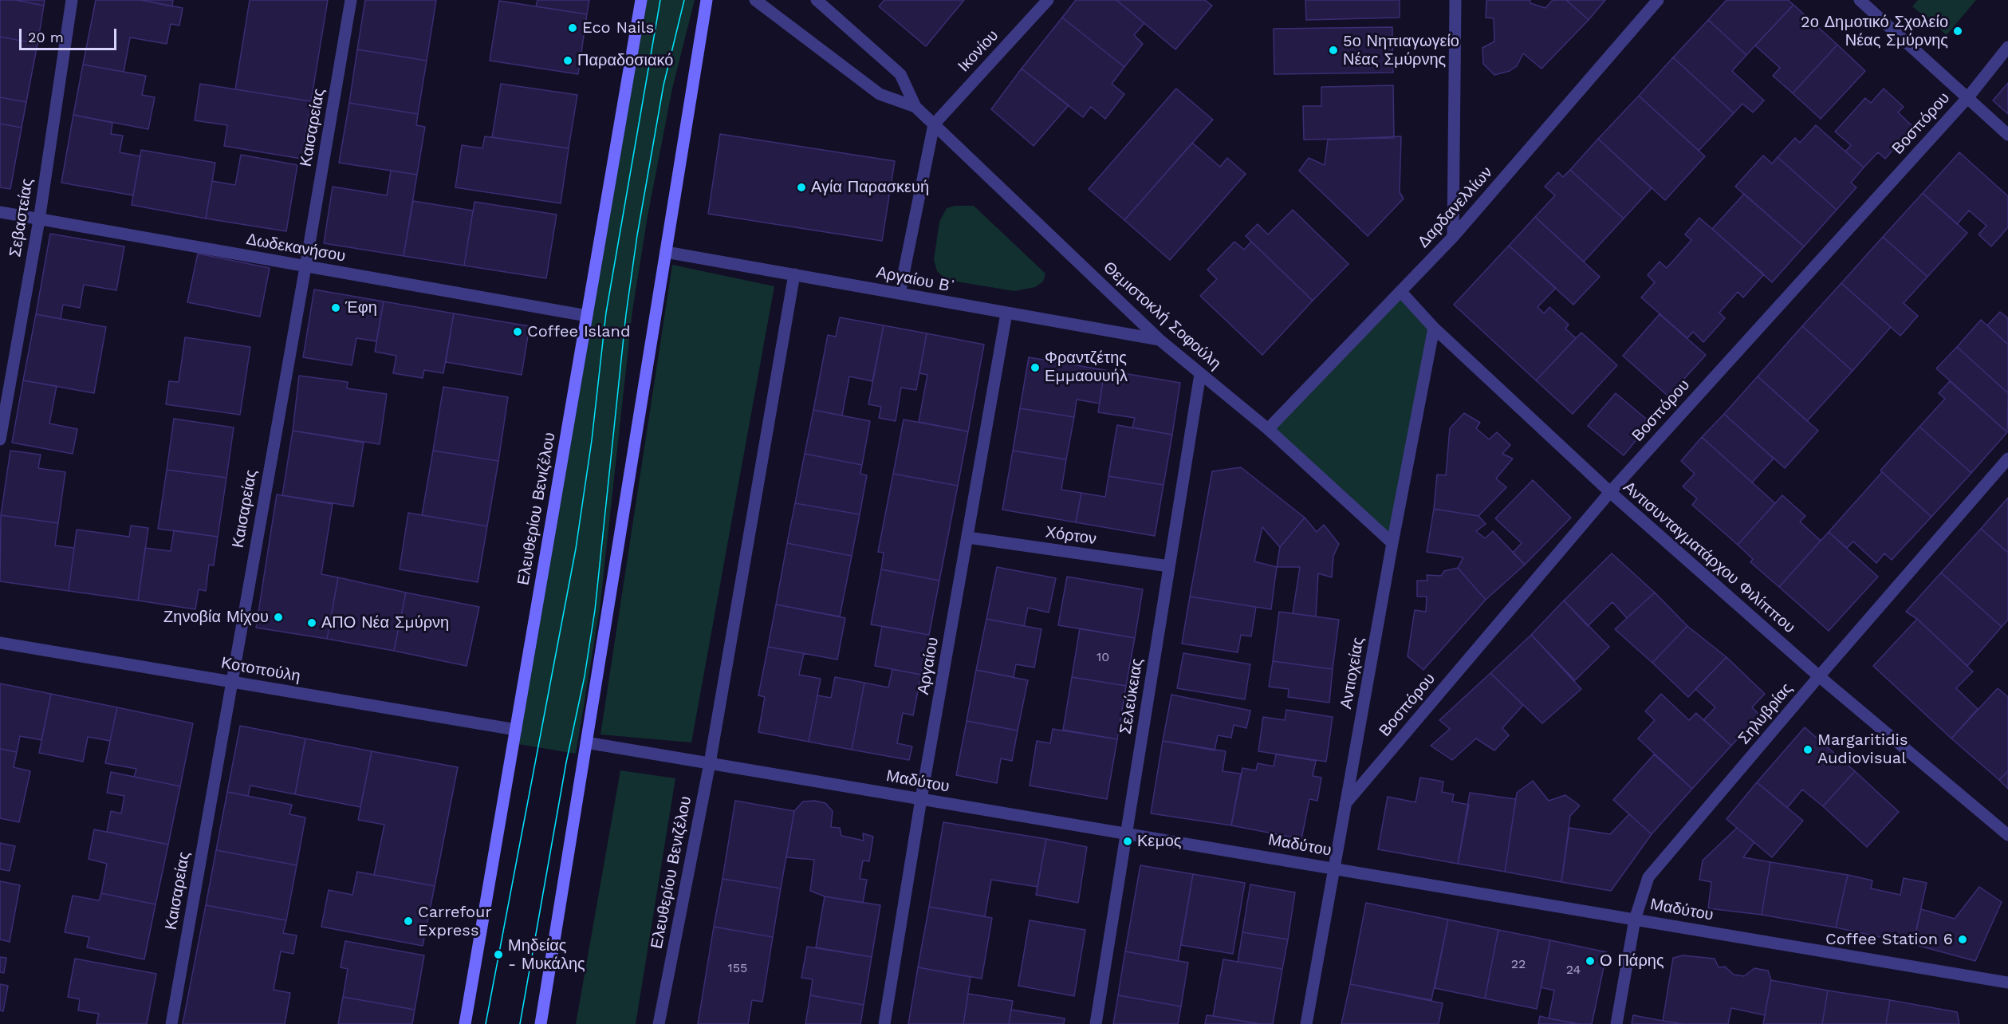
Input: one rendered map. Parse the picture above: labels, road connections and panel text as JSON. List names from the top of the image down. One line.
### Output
{"streets":{"main road":["Ελευθερίου Βενιζέλου"],"street":["Ικονίου","Βοσπόρου","Καισαρείας","Δαρδανελλίων","Σεβαστείας","Δωδεκανήσου","Αργαίου Β᾽","Θεμιστοκλή Σοφούλη","Χόρτον","Αντισυνταγματάρχου Φιλίππου","Αργαίου","Κοτοπούλη","Αντιοχείας","Σελεύκειας","Σηλυβρίας","Μαδύτου"]},"crossings":[["Ικονίου","Θεμιστοκλή Σοφούλη"],["Βοσπόρου","Αντισυνταγματάρχου Φιλίππου"],["Βοσπόρου","Αντιοχείας"],["Καισαρείας","Δωδεκανήσου"],["Καισαρείας","Κοτοπούλη"],["Δαρδανελλίων","Θεμιστοκλή Σοφούλη"],["Δαρδανελλίων","Αντισυνταγματάρχου Φιλίππου"],["Σεβαστείας","Δωδεκανήσου"],["Δωδεκανήσου","Ελευθερίου Βενιζέλου"],["Αργαίου Β᾽","Θεμιστοκλή Σοφούλη"],["Αργαίου Β᾽","Ελευθερίου Βενιζέλου"],["Αργαίου Β᾽","Αργαίου"],["Θεμιστοκλή Σοφούλη","Αντιοχείας"],["Θεμιστοκλή Σοφούλη","Σελεύκειας"],["Ελευθερίου Βενιζέλου","Κοτοπούλη"],["Ελευθερίου Βενιζέλου","Μαδύτου"],["Χόρτον","Αργαίου"],["Χόρτον","Σελεύκειας"],["Αντισυνταγματάρχου Φιλίππου","Αντιοχείας"],["Αντισυνταγματάρχου Φιλίππου","Σηλυβρίας"],["Αργαίου","Μαδύτου"],["Αντιοχείας","Μαδύτου"],["Σελεύκειας","Μαδύτου"],["Σηλυβρίας","Μαδύτου"]],"places":["Eco Nails","2ο Δημοτικό Σχολείο Νέας Σμύρνης","5ο Νηπιαγωγείο Νέας Σμύρνης","Παραδοσιακό","Αγία Παρασκευή","Έφη","Coffee Island","Φραντζέτης Εμμαουυήλ","Ζηνοβία Μίχου","ΑΠΟ Νέα Σμύρνη","Margaritidis Audiovisual","Κεμος","Carrefour Express","Coffee Station 6","Μηδείας - Μυκάλης","Ο Πάρης"],"house_numbers":["10","22","155","24"],"scale_bar":"20 m"}
